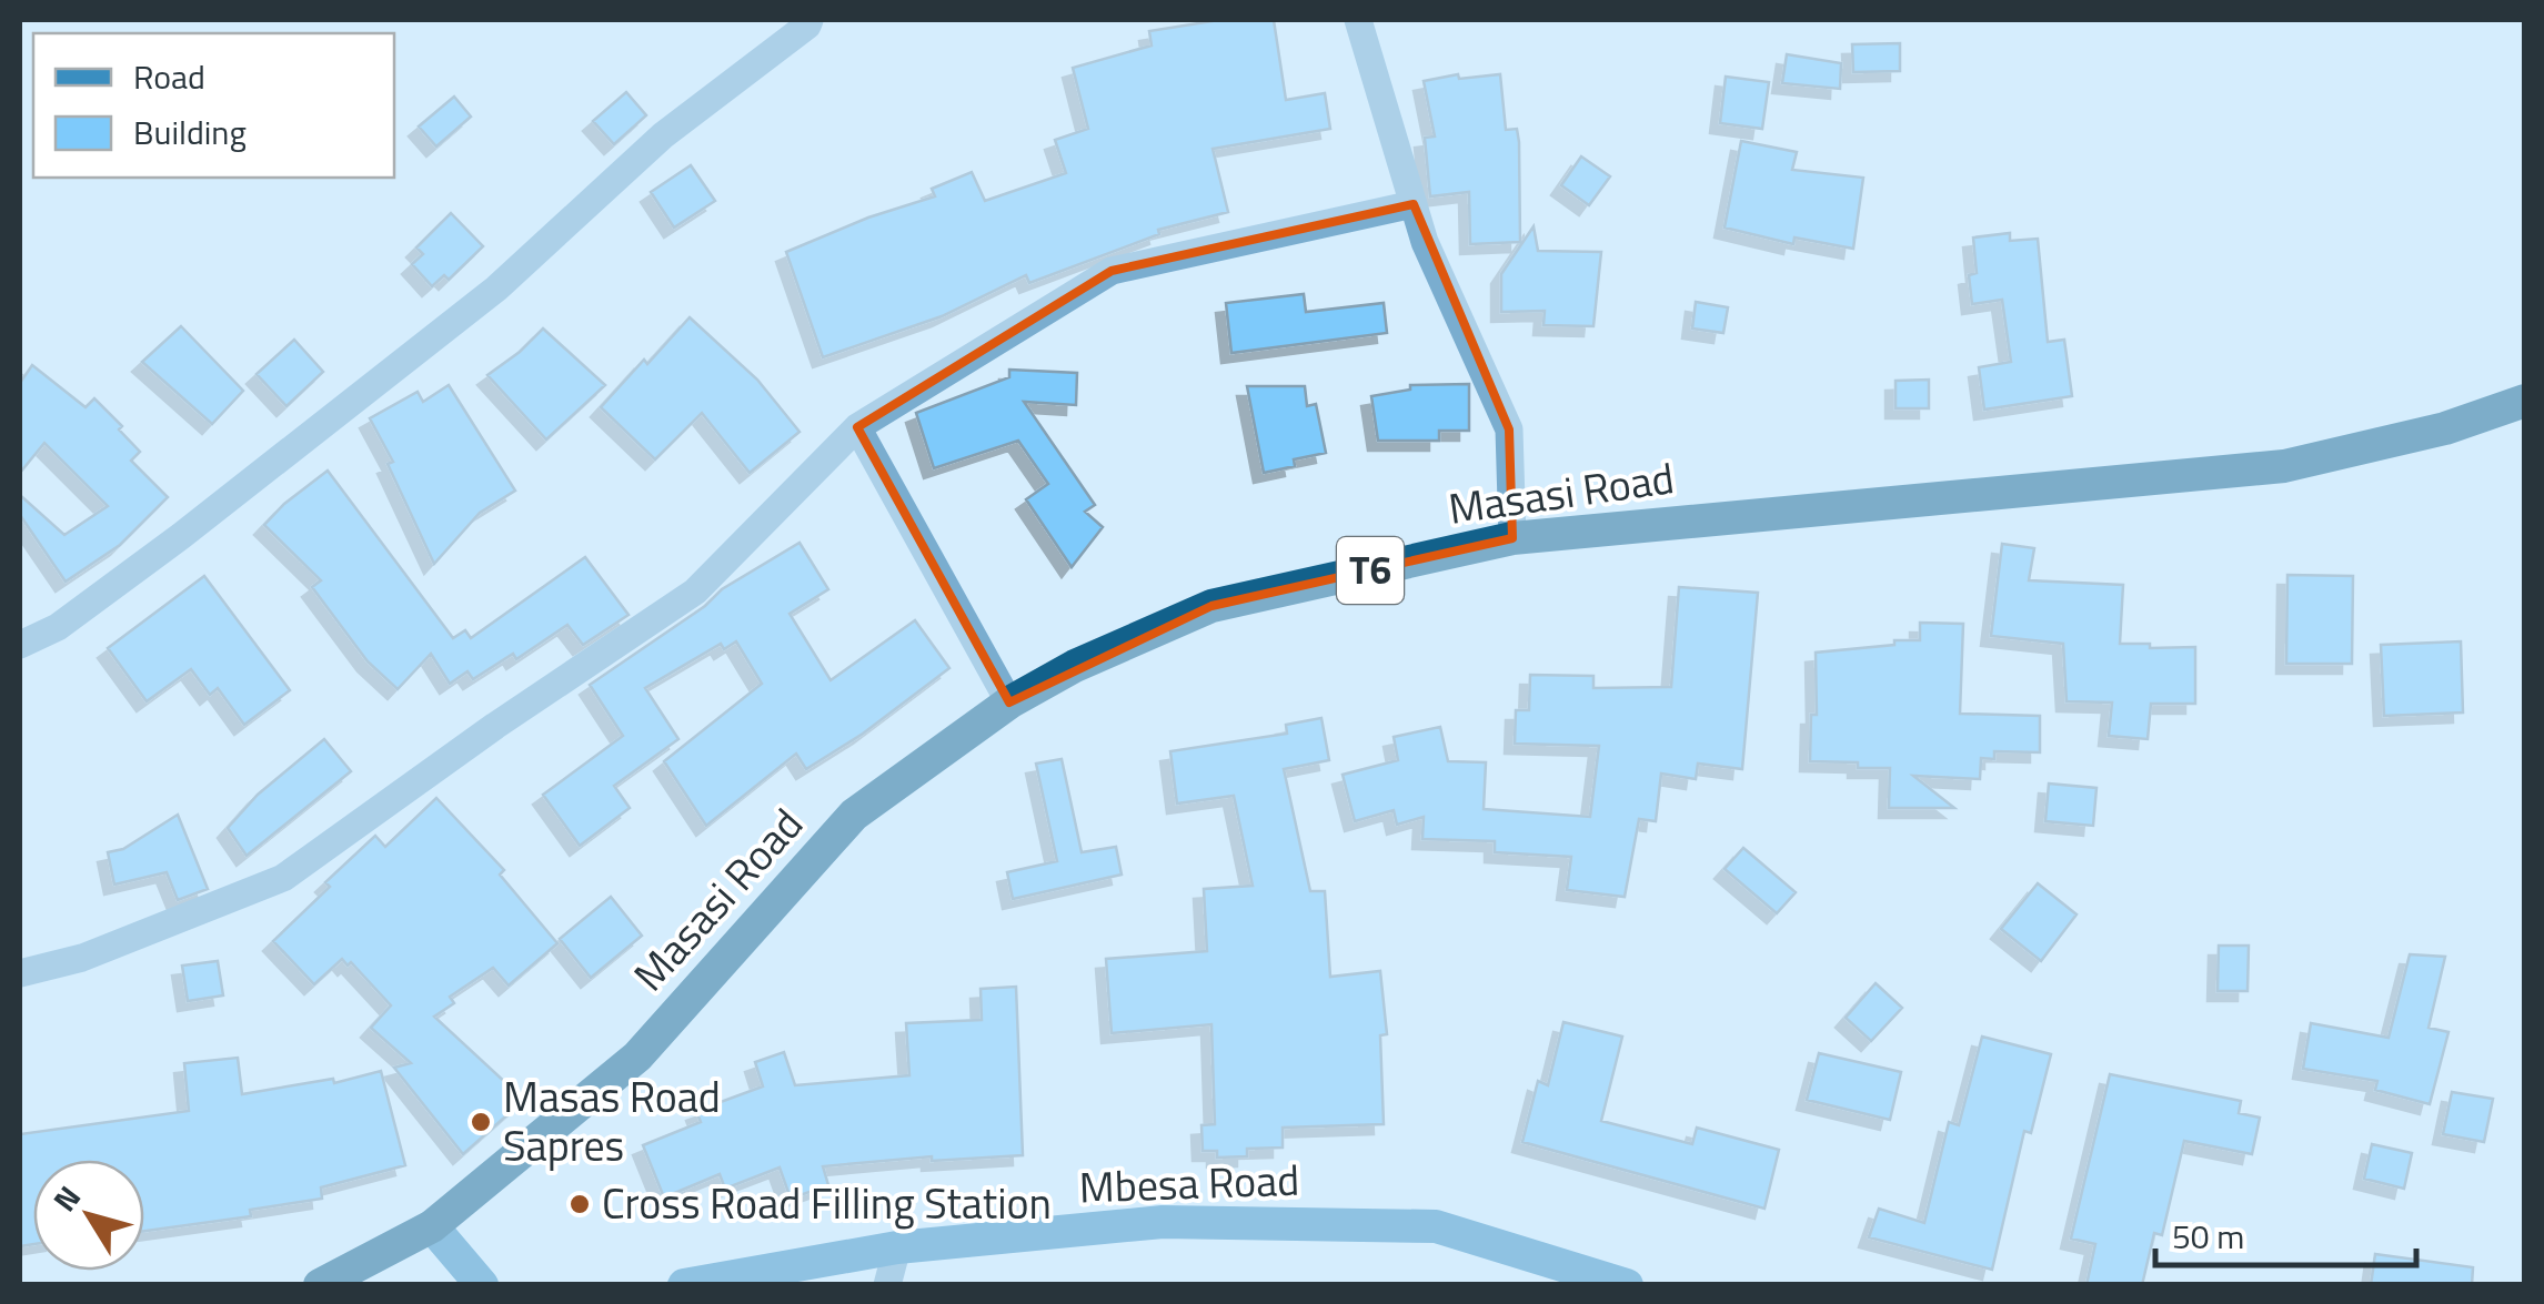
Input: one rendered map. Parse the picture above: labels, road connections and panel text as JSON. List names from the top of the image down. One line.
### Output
{"streets":{"highway":["Masasi Road","T6"],"main road":["Mbesa Road"]},"crossings":[["Masasi Road","T6"]],"places":["Masas Road Sapres","Cross Road Filling Station"],"legend":["Road","Building"],"scale_bar":"50 m","north":"top left"}
